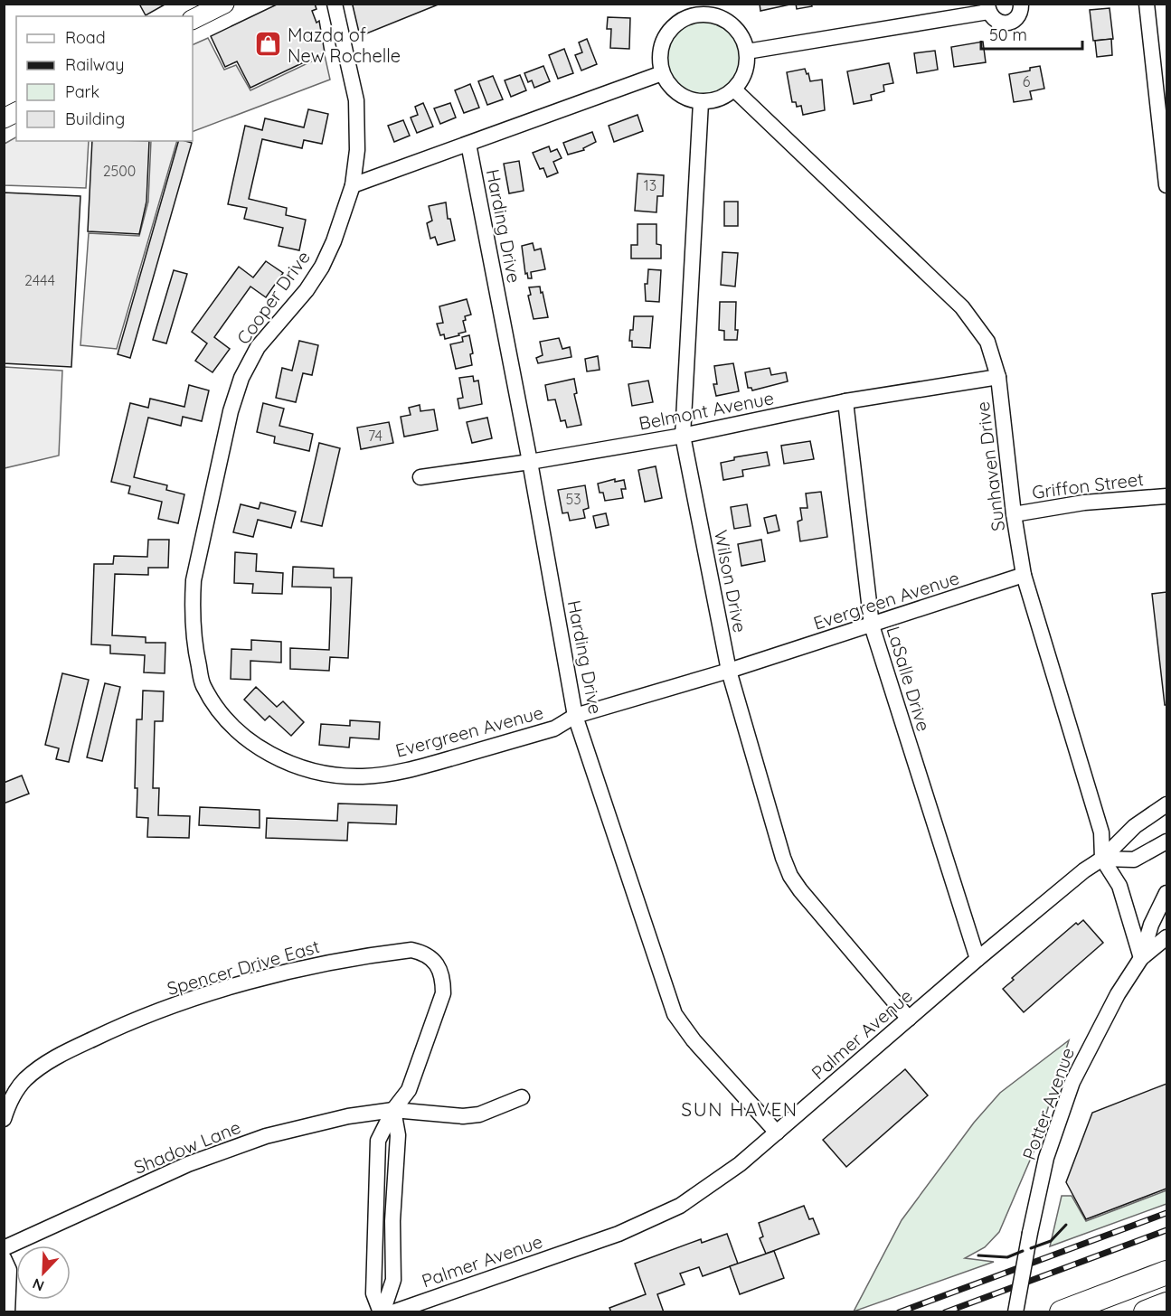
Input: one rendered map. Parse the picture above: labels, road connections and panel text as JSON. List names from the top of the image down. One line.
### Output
{"streets":{"street":["Harding Drive","Cooper Drive","Belmont Avenue","Sunhaven Drive","Griffon Street","Wilson Drive","Evergreen Avenue","LaSalle Drive","Spencer Drive East","Palmer Avenue","Potter Avenue","Shadow Lane"]},"crossings":[["Harding Drive","Belmont Avenue"],["Harding Drive","Evergreen Avenue"],["Harding Drive","Palmer Avenue"],["Cooper Drive","Evergreen Avenue"],["Belmont Avenue","Sunhaven Drive"],["Belmont Avenue","Wilson Drive"],["Belmont Avenue","LaSalle Drive"],["Sunhaven Drive","Griffon Street"],["Sunhaven Drive","Wilson Drive"],["Sunhaven Drive","Evergreen Avenue"],["Sunhaven Drive","Palmer Avenue"],["Sunhaven Drive","Potter Avenue"],["Wilson Drive","Evergreen Avenue"],["Wilson Drive","Palmer Avenue"],["Evergreen Avenue","LaSalle Drive"],["LaSalle Drive","Palmer Avenue"],["Spencer Drive East","Shadow Lane"]],"districts":["SUN HAVEN"],"places":{"shop":["Mazda of New Rochelle"]},"house_numbers":["6","2500","13","2444","74","53"],"legend":["Road","Railway","Park","Building"],"scale_bar":"50 m","north":"bottom left"}
